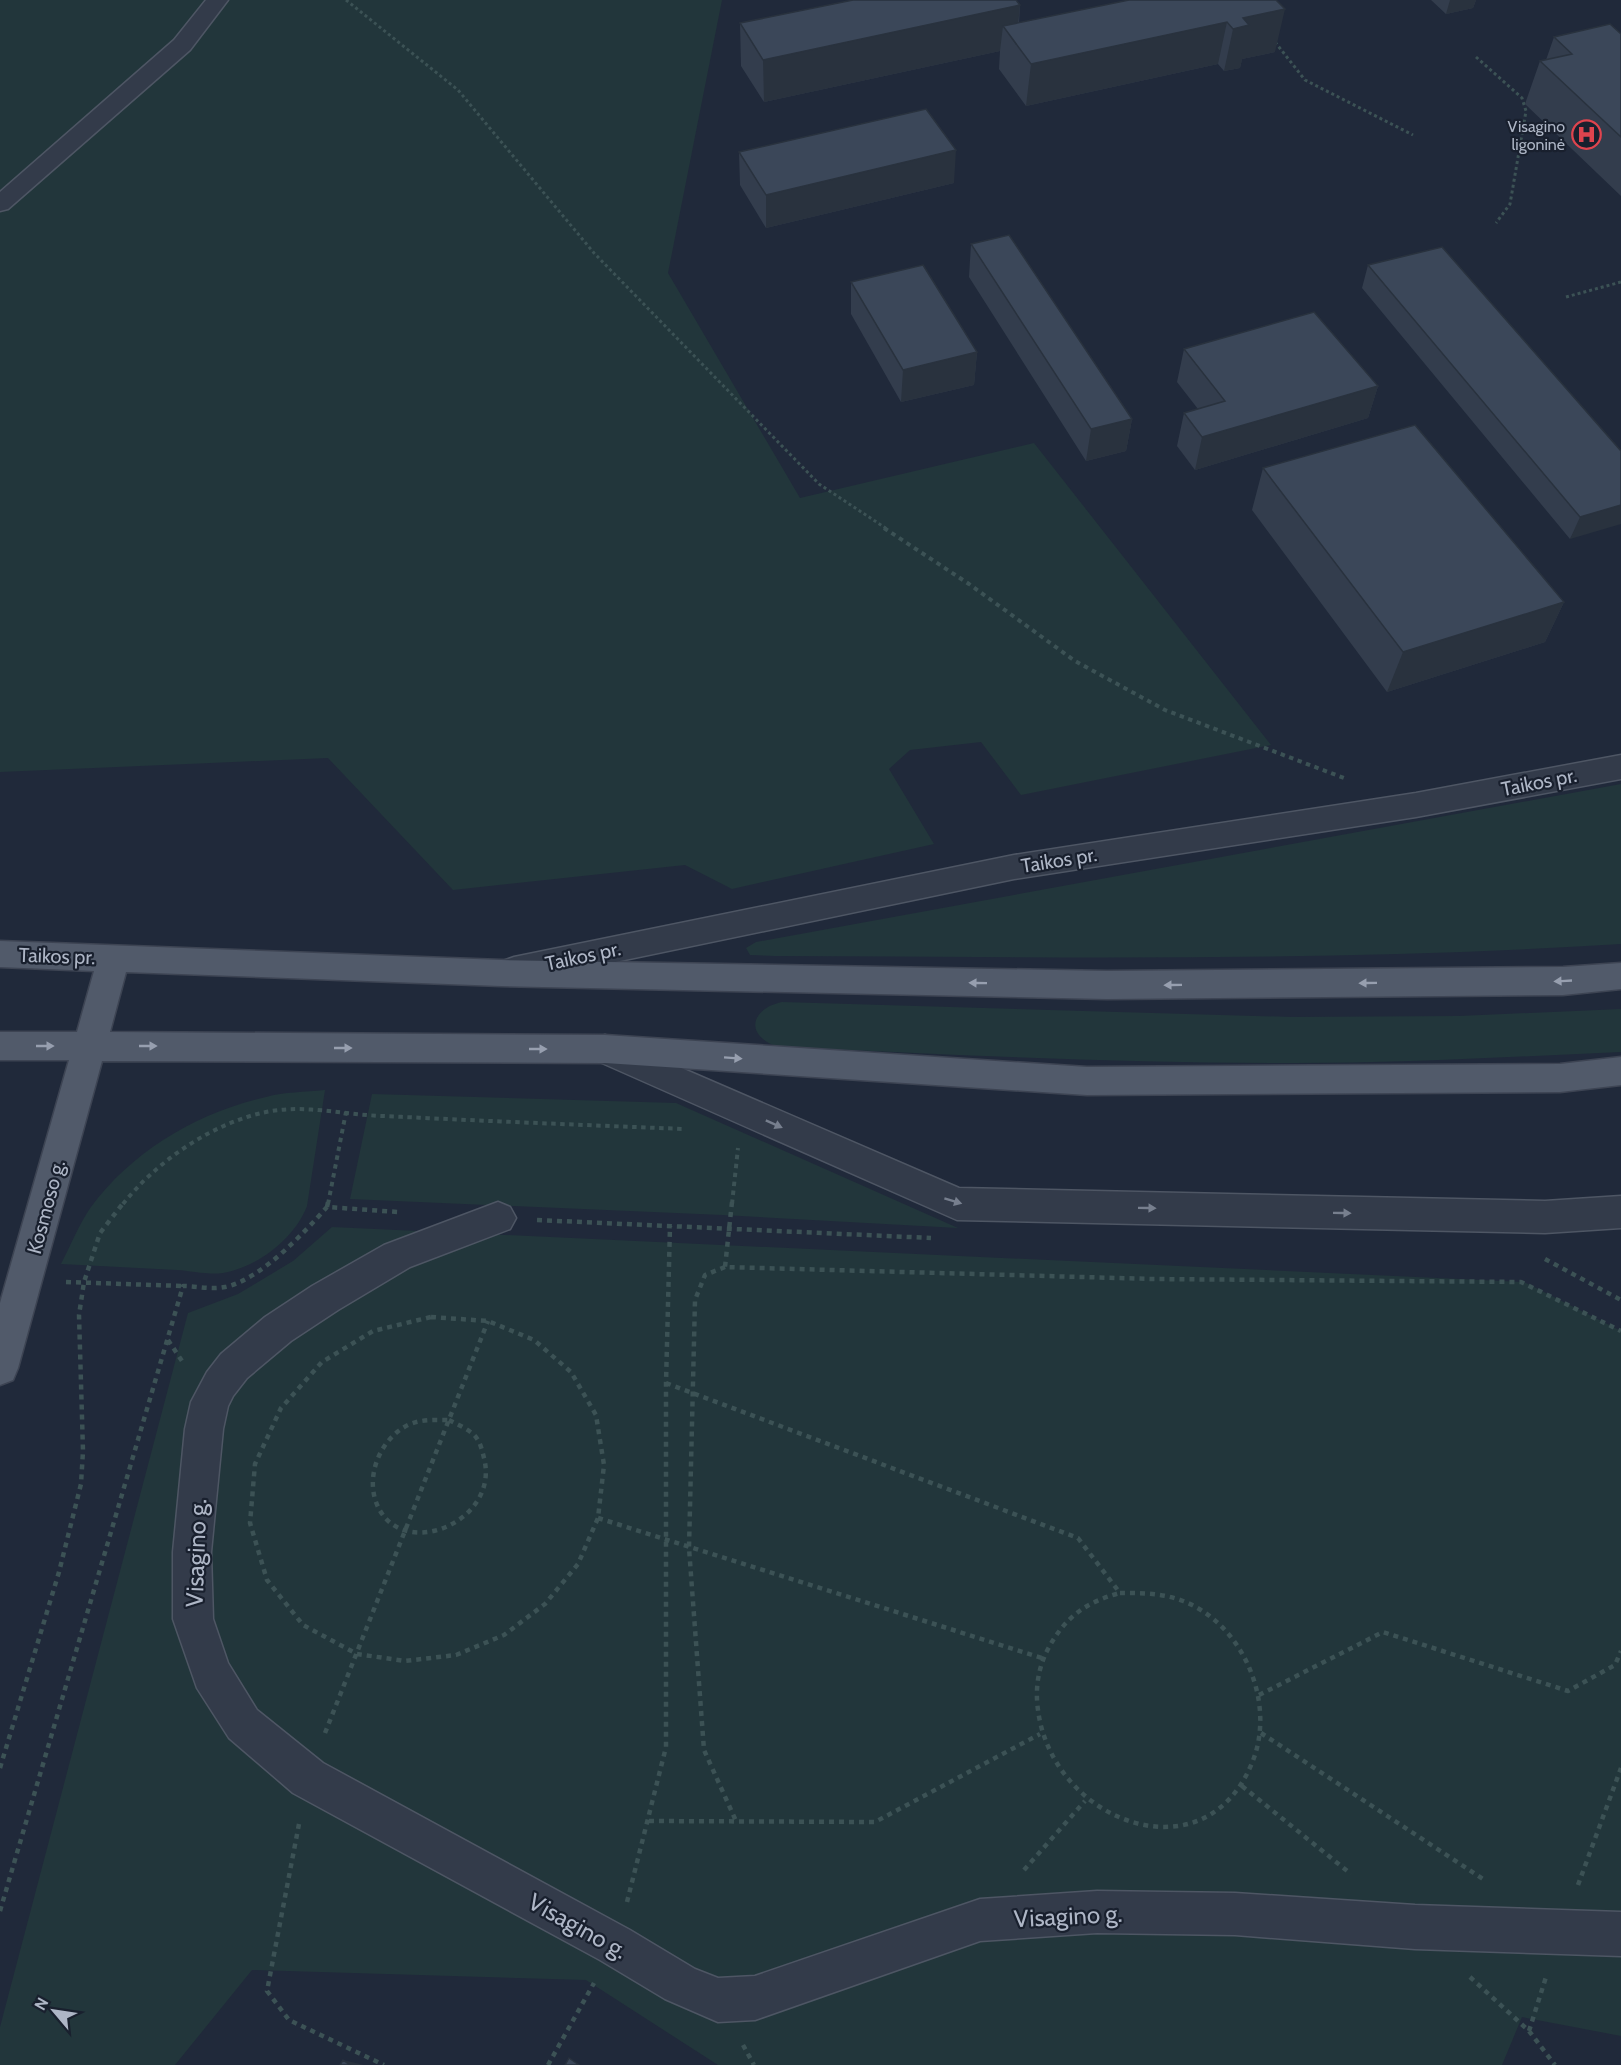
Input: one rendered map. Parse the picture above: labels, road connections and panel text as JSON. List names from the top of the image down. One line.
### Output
{"streets":{"main road":["Taikos pr.","Kosmoso g."],"street":["Visagino g."]},"crossings":[["Taikos pr.","Kosmoso g."]],"places":{"hospital":["Visagino ligoninė"]},"north":"top left"}
